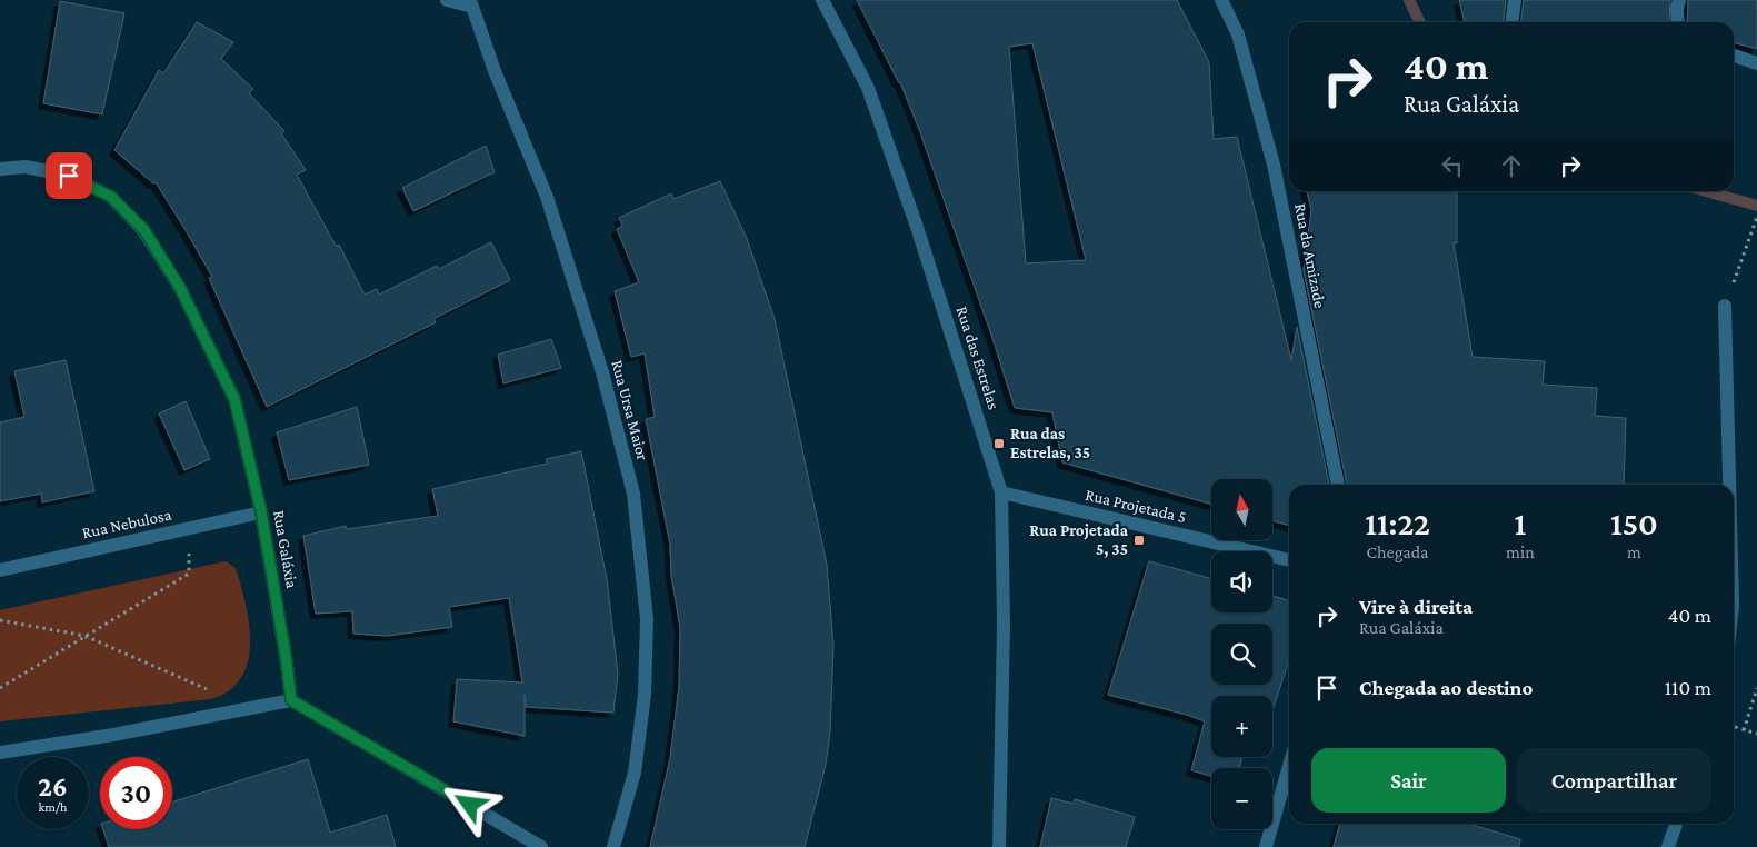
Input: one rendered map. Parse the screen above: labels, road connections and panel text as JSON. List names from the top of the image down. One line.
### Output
{"streets":{"street":["Rua da Amizade","Rua das Estrelas","Rua Ursa Maior","Rua Projetada 5","Rua Nebulosa","Rua Galáxia"]},"crossings":[["Rua das Estrelas","Rua Projetada 5"],["Rua Nebulosa","Rua Galáxia"]],"places":{"transit":["Rua das Estrelas, 35","Rua Projetada 5, 35"]},"north":"top","page":{"turn":["40 m","Rua Galáxia"],"map_buttons":["+","−"],"eta":["11:22","Chegada","1","min","150","m"],"list":[{"name":"Vire à direita","note":"Rua Galáxia","value":"40 m"},{"name":"Chegada ao destino","value":"110 m"}],"buttons":["Sair","Compartilhar"],"speed":"26 km/h","limit":"30"}}
